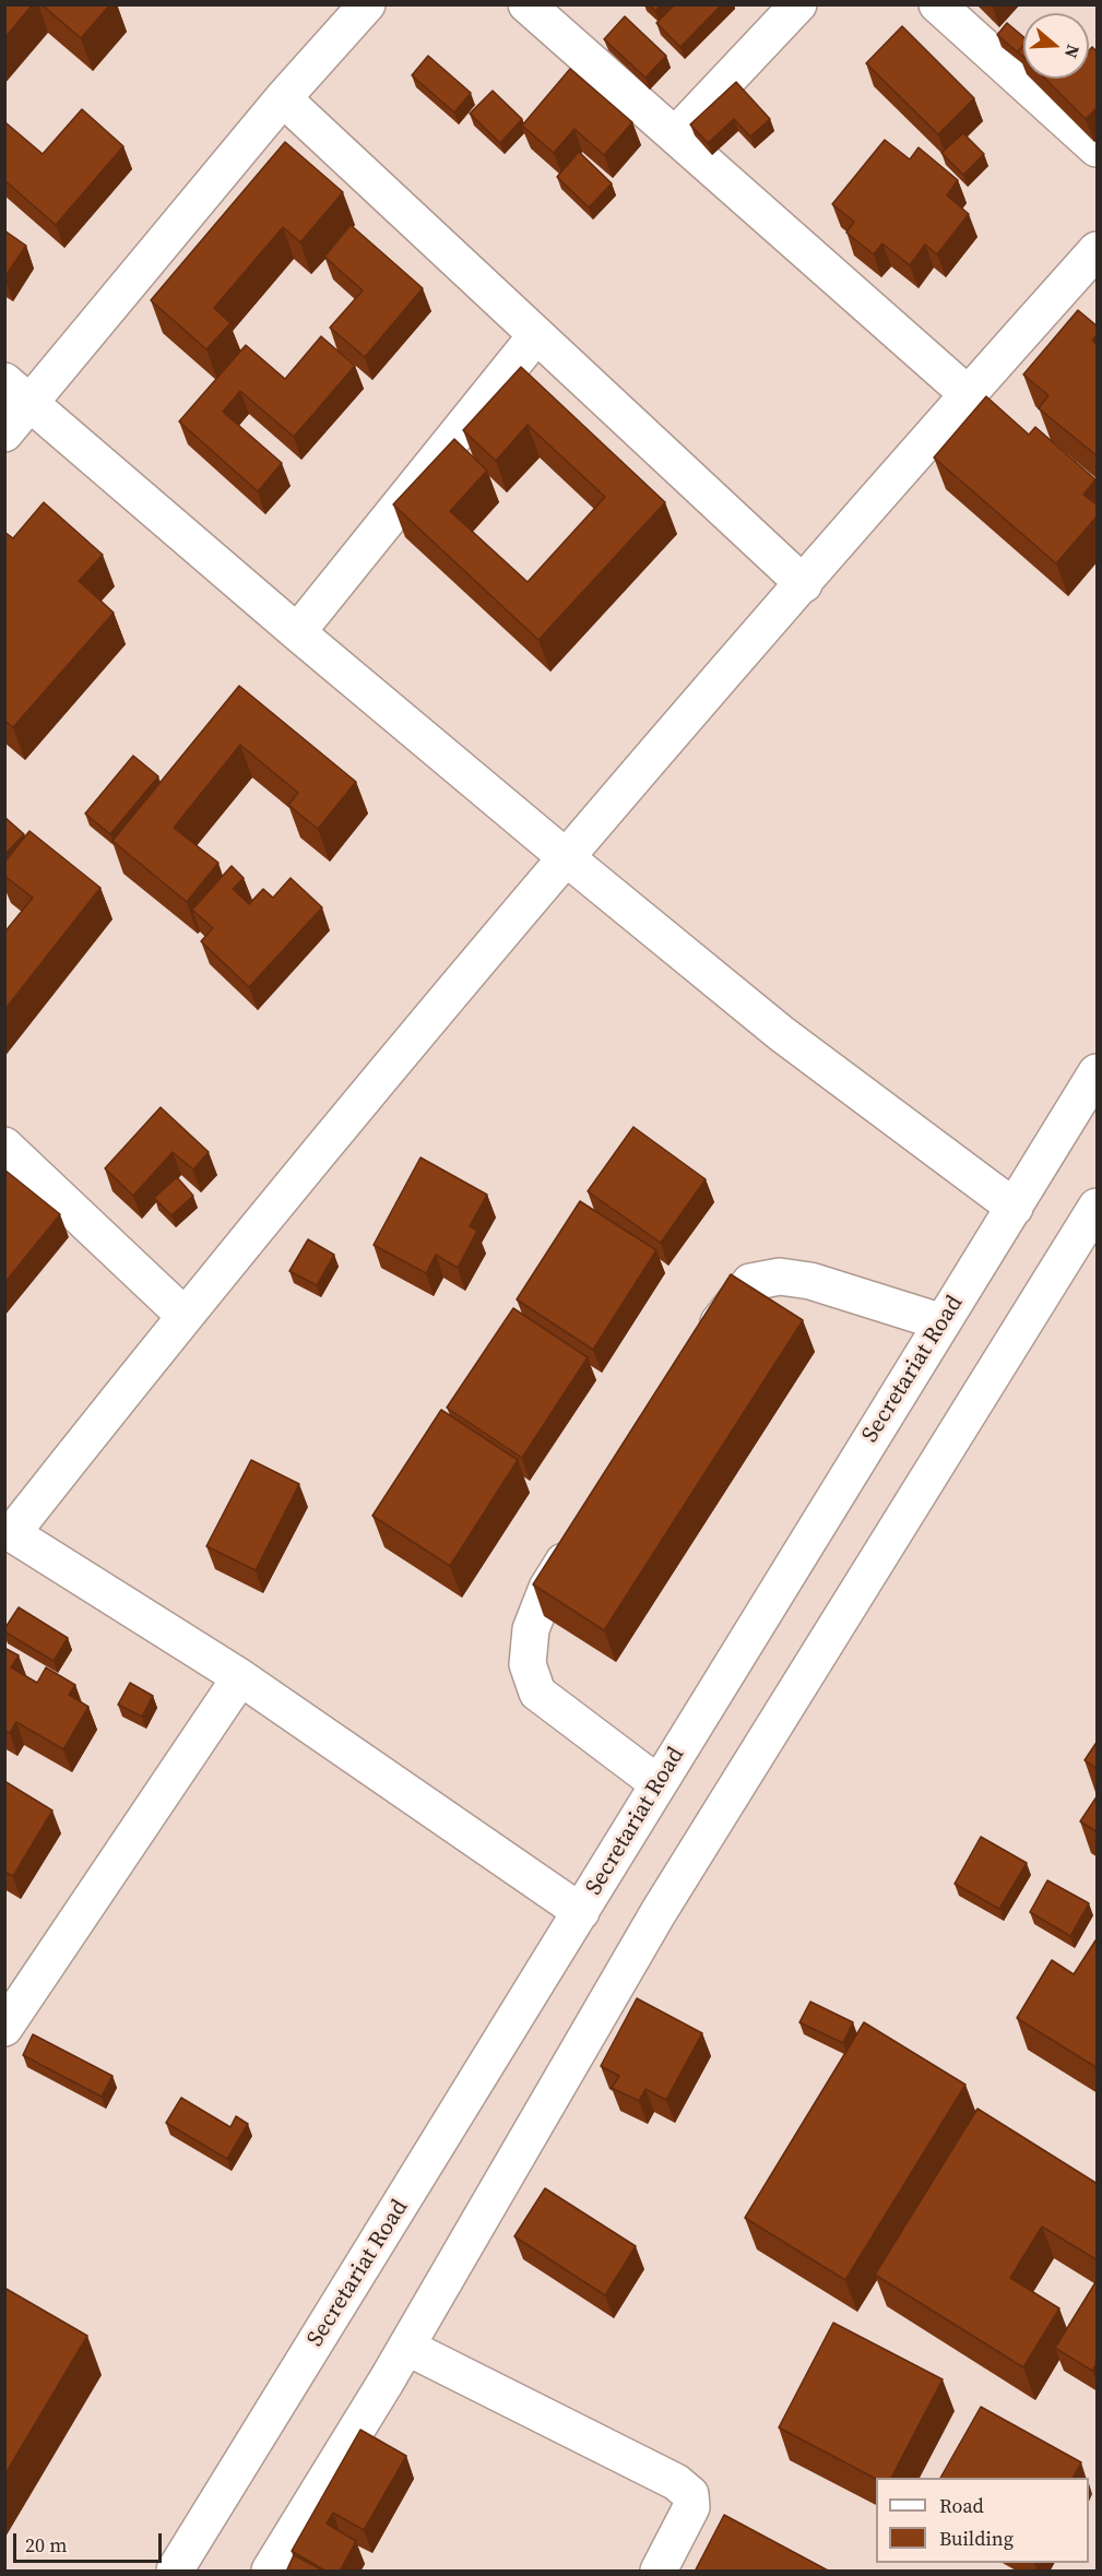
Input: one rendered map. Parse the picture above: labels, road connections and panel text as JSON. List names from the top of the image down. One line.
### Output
{"streets":{"street":["Secretariat Road"]},"legend":["Road","Building"],"scale_bar":"20 m","north":"right"}
